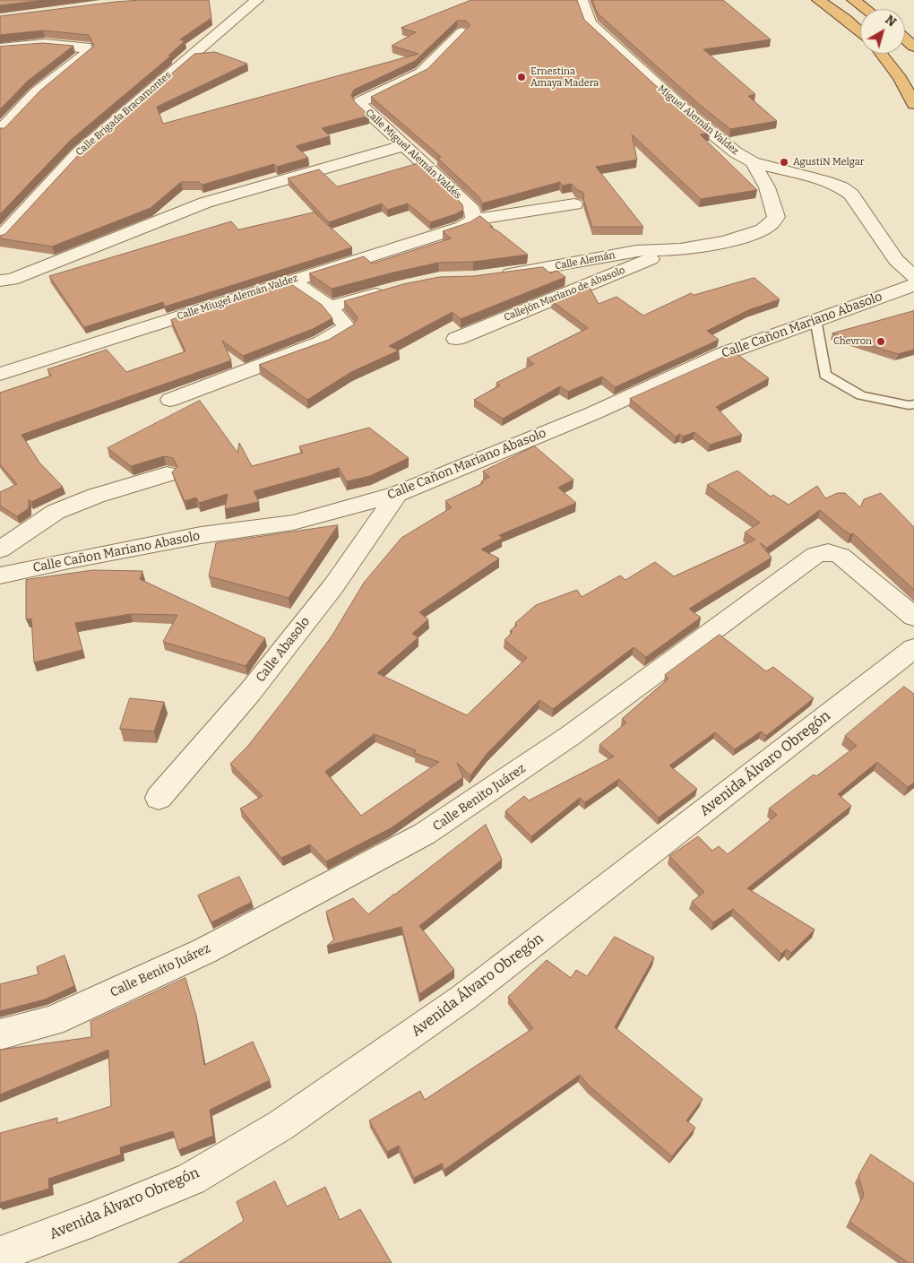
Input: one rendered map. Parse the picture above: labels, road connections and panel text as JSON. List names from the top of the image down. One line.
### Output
{"streets":{"street":["Calle Brigada Bracamontes","Miguel Alemán Valdez","Calle Miguel Alemán Valdés","Calle Alemán","Callejón Mariano de Abasolo","Calle Miugel Alemán Valdez","Calle Cañon Mariano Abasolo","Calle Abasolo","Avenida Álvaro Obregón","Calle Benito Juárez"]},"crossings":[["Miguel Alemán Valdez","Calle Alemán"],["Calle Miguel Alemán Valdés","Calle Miugel Alemán Valdez"],["Calle Alemán","Callejón Mariano de Abasolo"],["Calle Cañon Mariano Abasolo","Calle Abasolo"]],"places":["Ernestina Amaya Madera","AgustiN Melgar","Chevron"],"north":"top right"}
